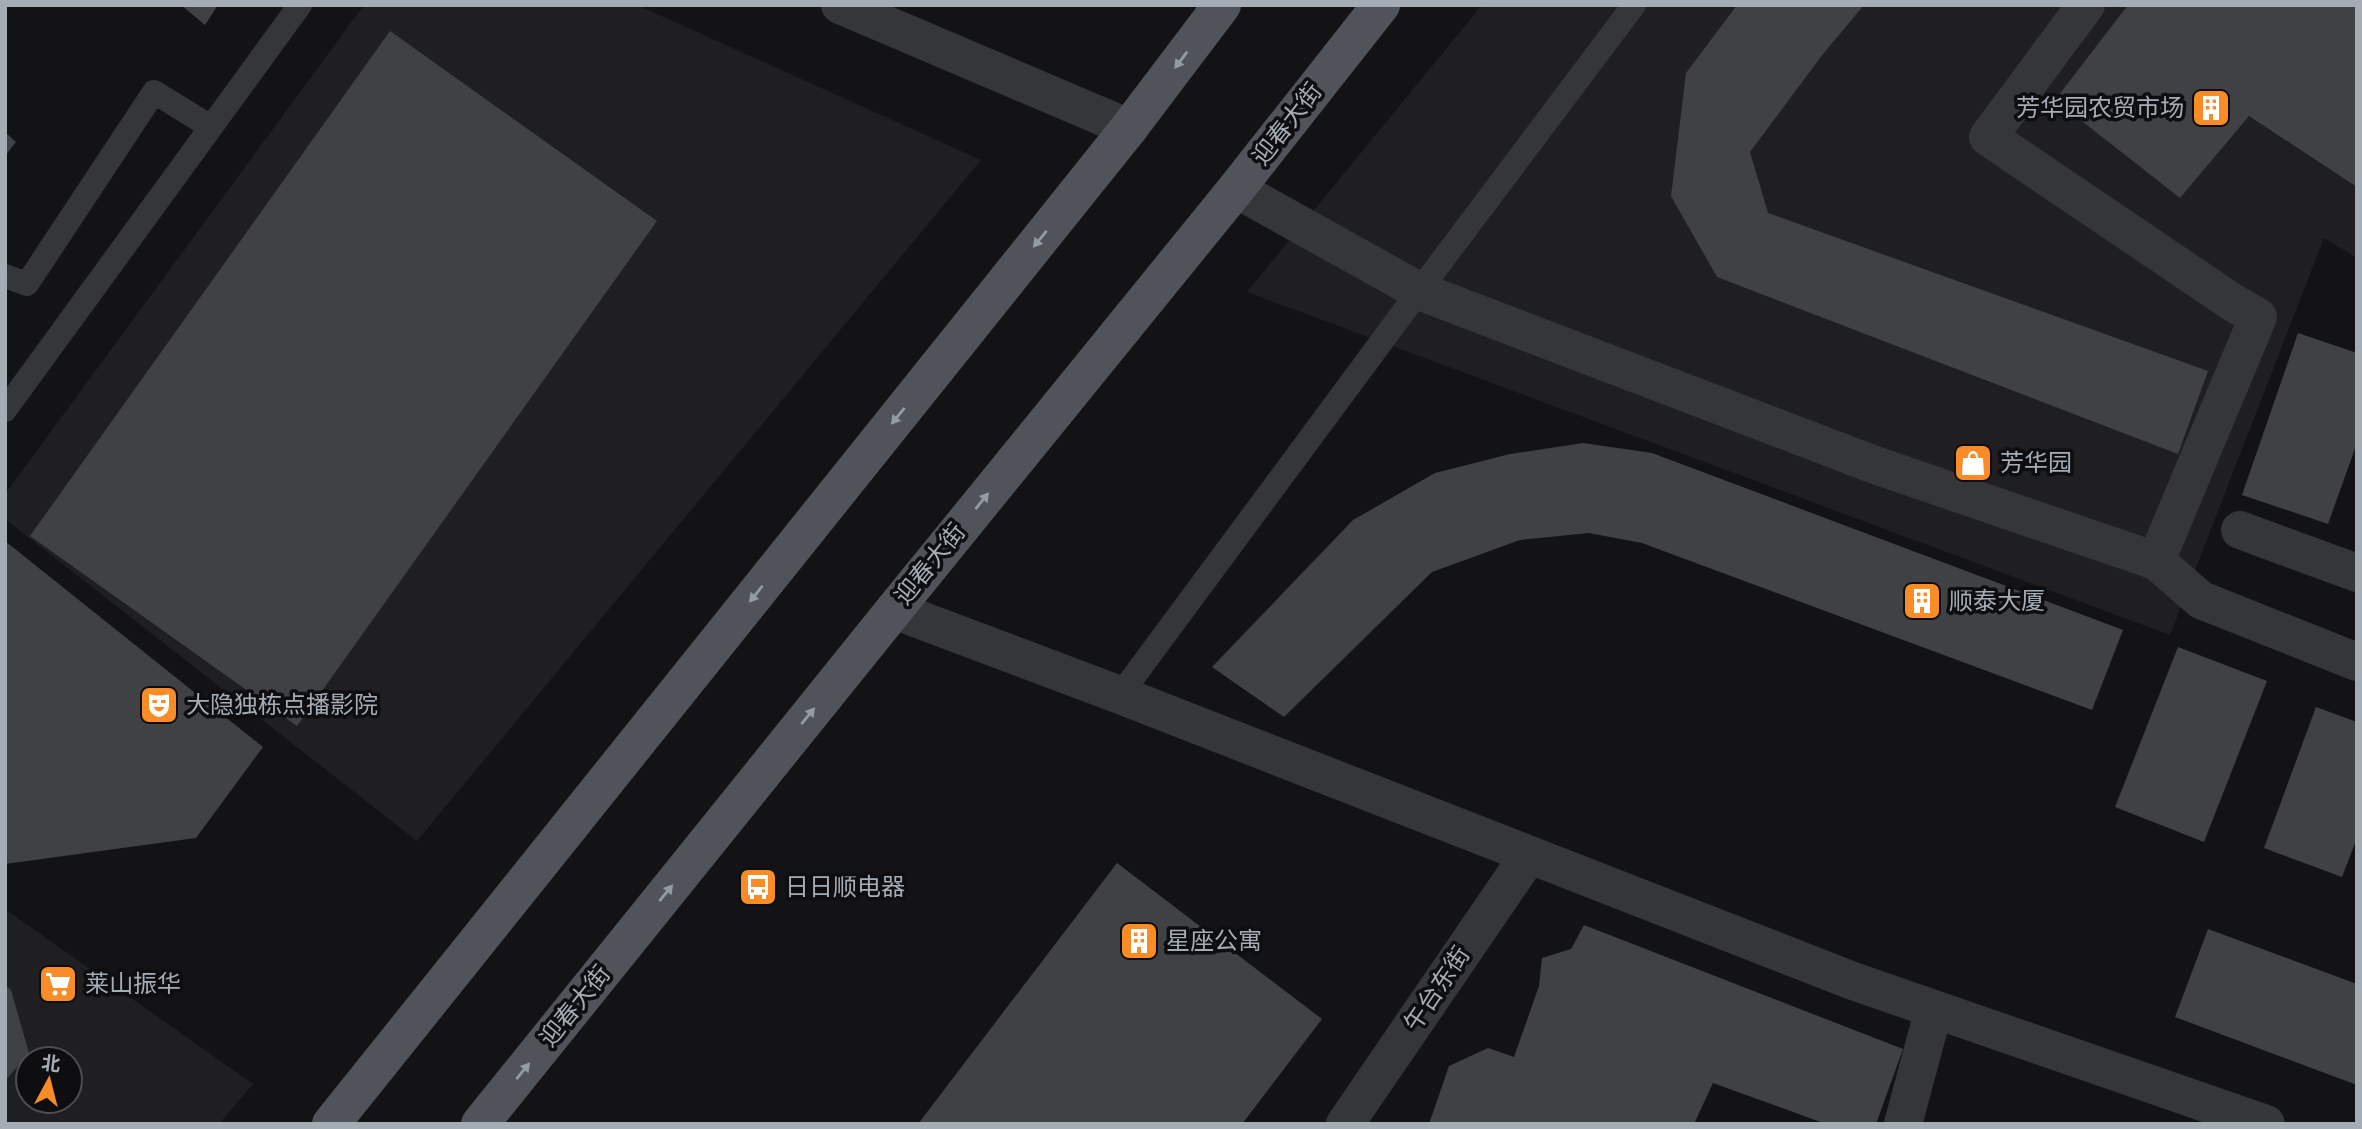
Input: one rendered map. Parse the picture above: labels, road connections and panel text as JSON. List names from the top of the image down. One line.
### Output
{"streets":{"main road":["迎春大街"],"street":["午台东街"]},"places":{"building":["芳华园农贸市场","顺泰大厦","星座公寓"],"shop":["芳华园"],"theatre":["大隐独栋点播影院"],"bus stop":["日日顺电器"],"supermarket":["莱山振华"]},"north":"top"}
